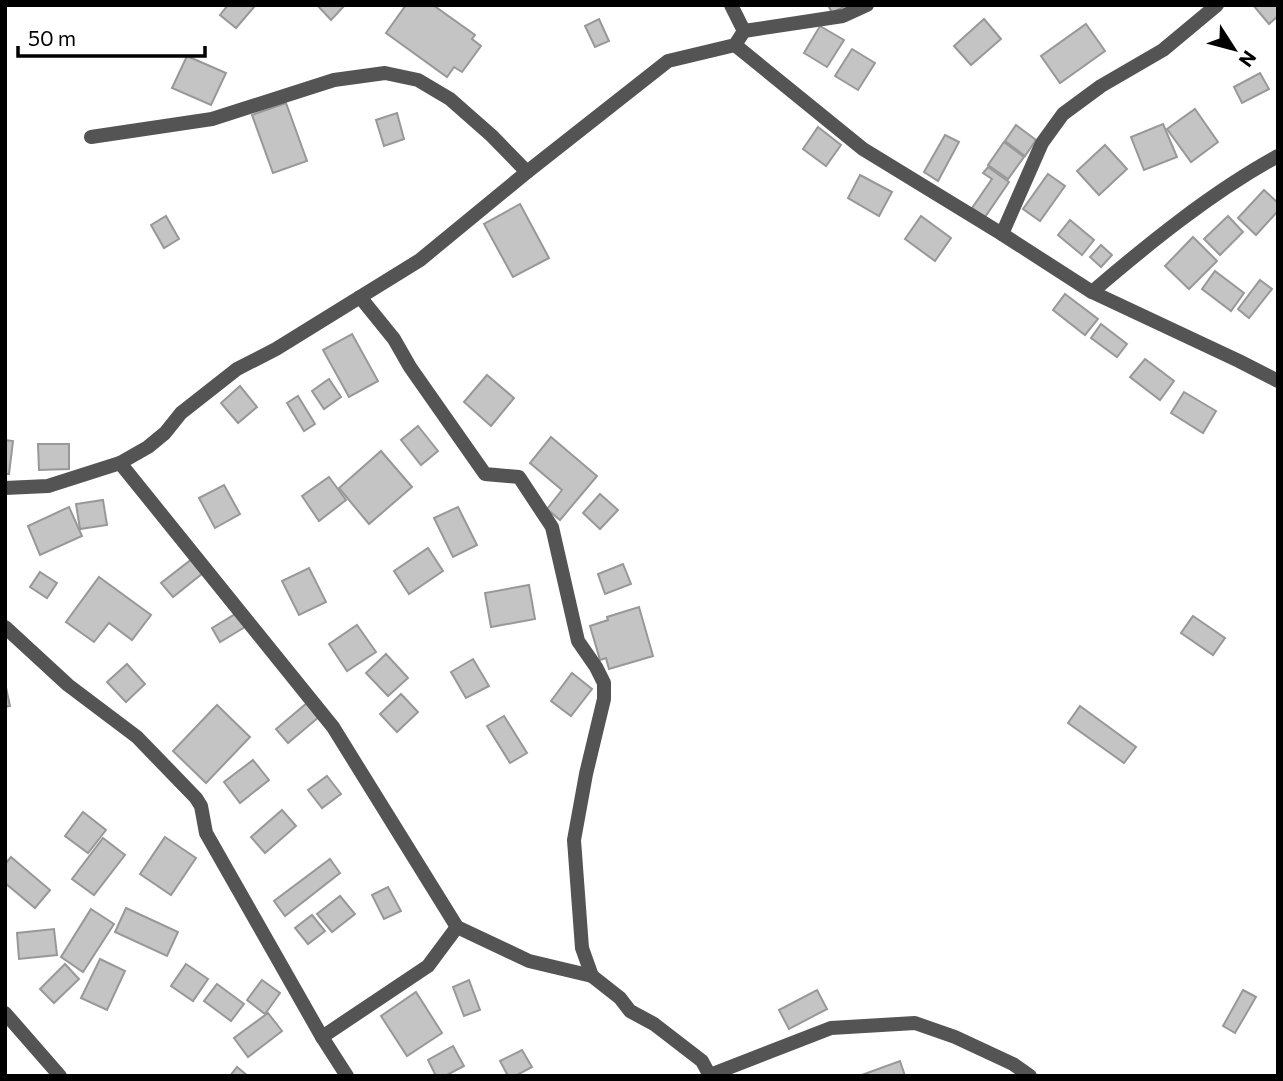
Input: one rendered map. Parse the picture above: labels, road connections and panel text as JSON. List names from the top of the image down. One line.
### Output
{"scale_bar":"50 m","north":"bottom right"}
